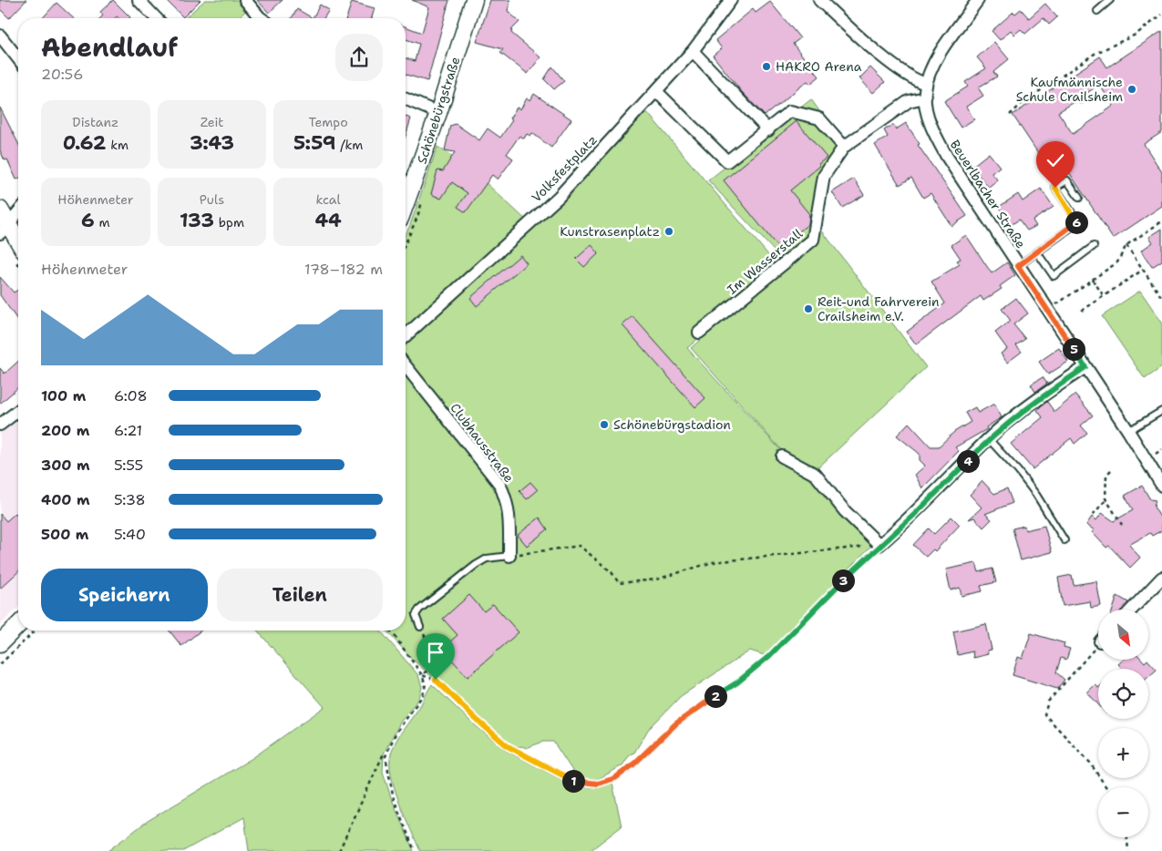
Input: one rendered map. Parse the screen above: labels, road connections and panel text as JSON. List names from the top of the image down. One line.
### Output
{"streets":{"main road":["Schönebürgstraße"],"street":["Volksfestplatz","Beuerlbacher Straße","Im Wasserstall","Clubhausstraße"]},"crossings":[["Beuerlbacher Straße","Im Wasserstall"]],"places":["HAKRO Arena","Kaufmännische Schule Crailsheim","Kunstrasenplatz","Reit-und Fahrverein Crailsheim e.V.","Schönebürgstadion"],"north":"bottom right","page":{"heading":["Abendlauf","20:56"],"stats":[["Distanz","0.62 km"],["Zeit","3:43"],["Tempo","5:59 /km"],["Höhenmeter","6 m"],["Puls","133 bpm"],["kcal","44"]],"pins":["6","5","4","3","2","1"],"chart":["Höhenmeter","178–182 m"],"list":[{"name":"100 m","note":"6:08"},{"name":"200 m","note":"6:21"},{"name":"300 m","note":"5:55"},{"name":"400 m","note":"5:38"},{"name":"500 m","note":"5:40"}],"buttons":["Speichern","Teilen"],"map_buttons":["+","−"]}}
